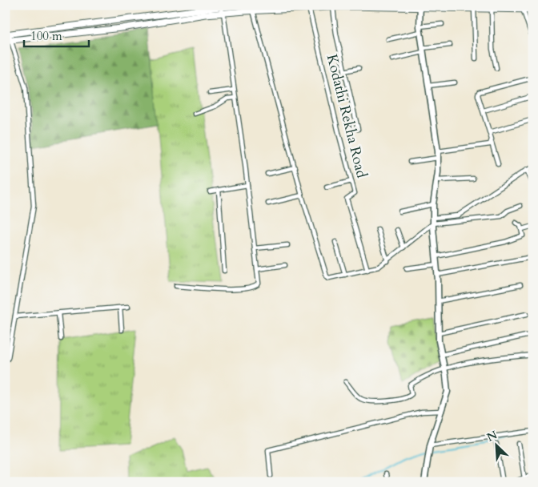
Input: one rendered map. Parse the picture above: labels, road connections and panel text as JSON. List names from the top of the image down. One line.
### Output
{"streets":{"street":["Kodathi Rekha Road"]},"scale_bar":"100 m","north":"top left"}
